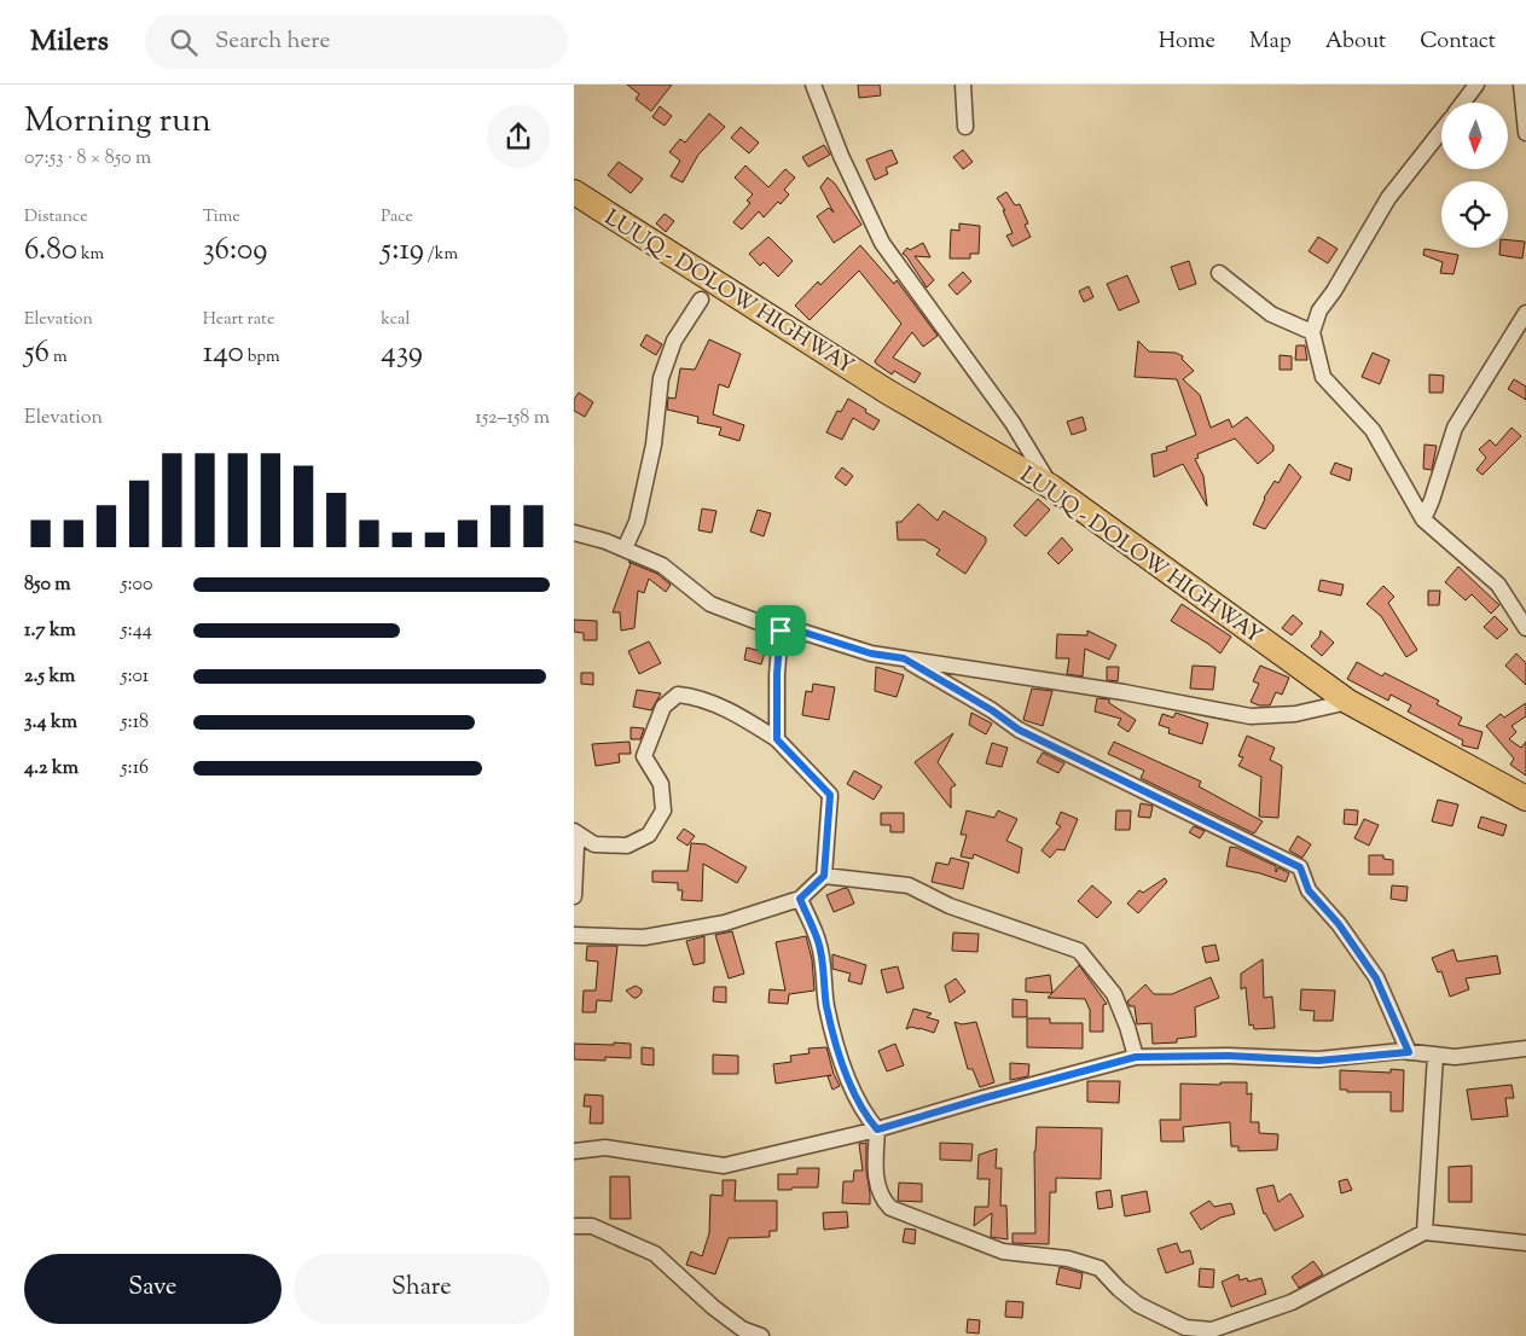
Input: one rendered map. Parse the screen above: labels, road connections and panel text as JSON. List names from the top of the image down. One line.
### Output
{"streets":{"main road":["LUUQ - DOLOW HIGHWAY"]},"north":"bottom","page":{"header":"Milers","search":"Search here","nav":["Home","Map","About","Contact"],"heading":["Morning run","07:53 · 8 × 850 m"],"stats":[["Distance","6.80 km"],["Time","36:09"],["Pace","5:19 /km"],["Elevation","56 m"],["Heart rate","140 bpm"],["kcal","439"]],"chart":["Elevation","152–158 m"],"list":[{"name":"850 m","note":"5:00"},{"name":"1.7 km","note":"5:44"},{"name":"2.5 km","note":"5:01"},{"name":"3.4 km","note":"5:18"},{"name":"4.2 km","note":"5:16"}],"buttons":["Save","Share"]}}
